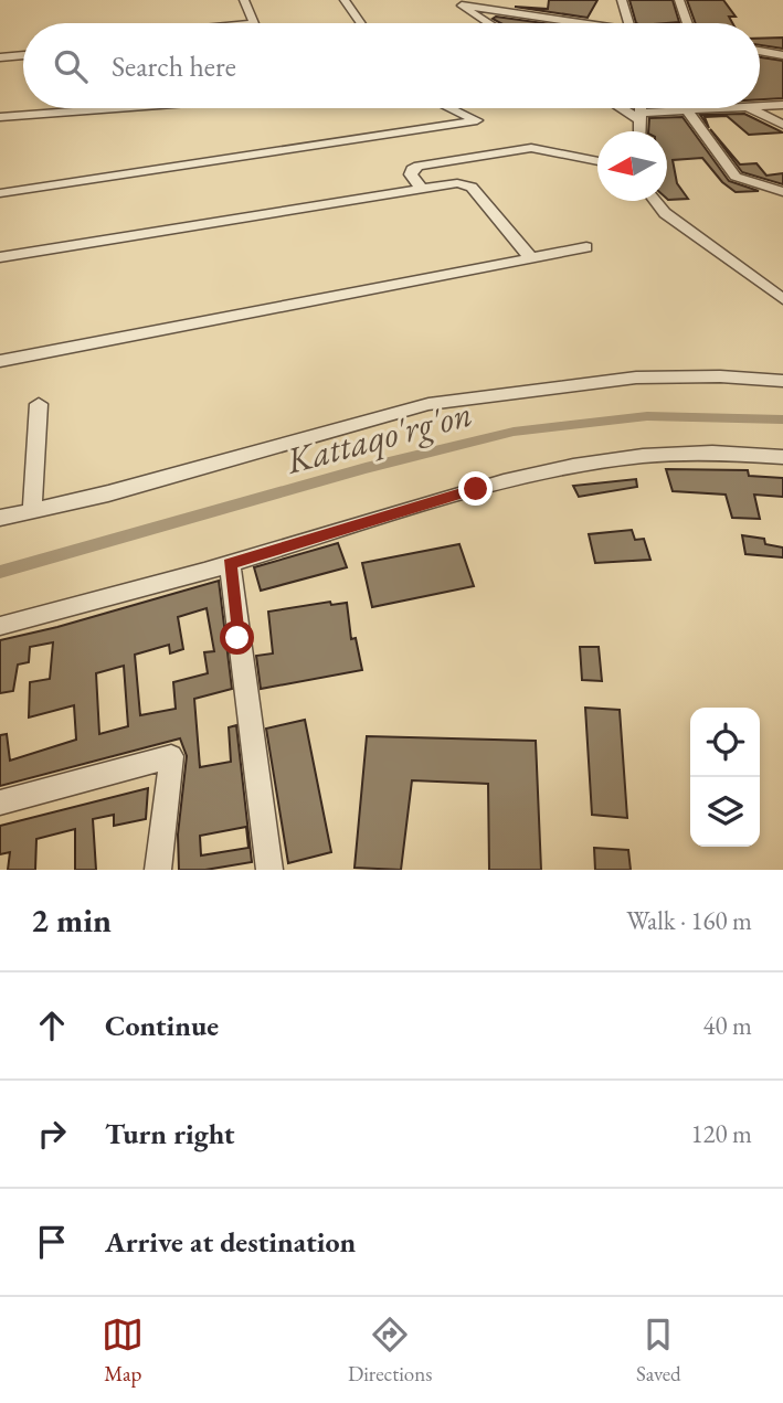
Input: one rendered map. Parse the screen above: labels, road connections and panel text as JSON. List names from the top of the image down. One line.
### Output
{"water":["Kattaqo'rg'on"],"north":"left","page":{"search":"Search here","heading":["2 min","Walk · 160 m"],"list":[["Continue","40 m"],["Turn right","120 m"],"Arrive at destination"],"nav":["Map","Directions","Saved"]}}
